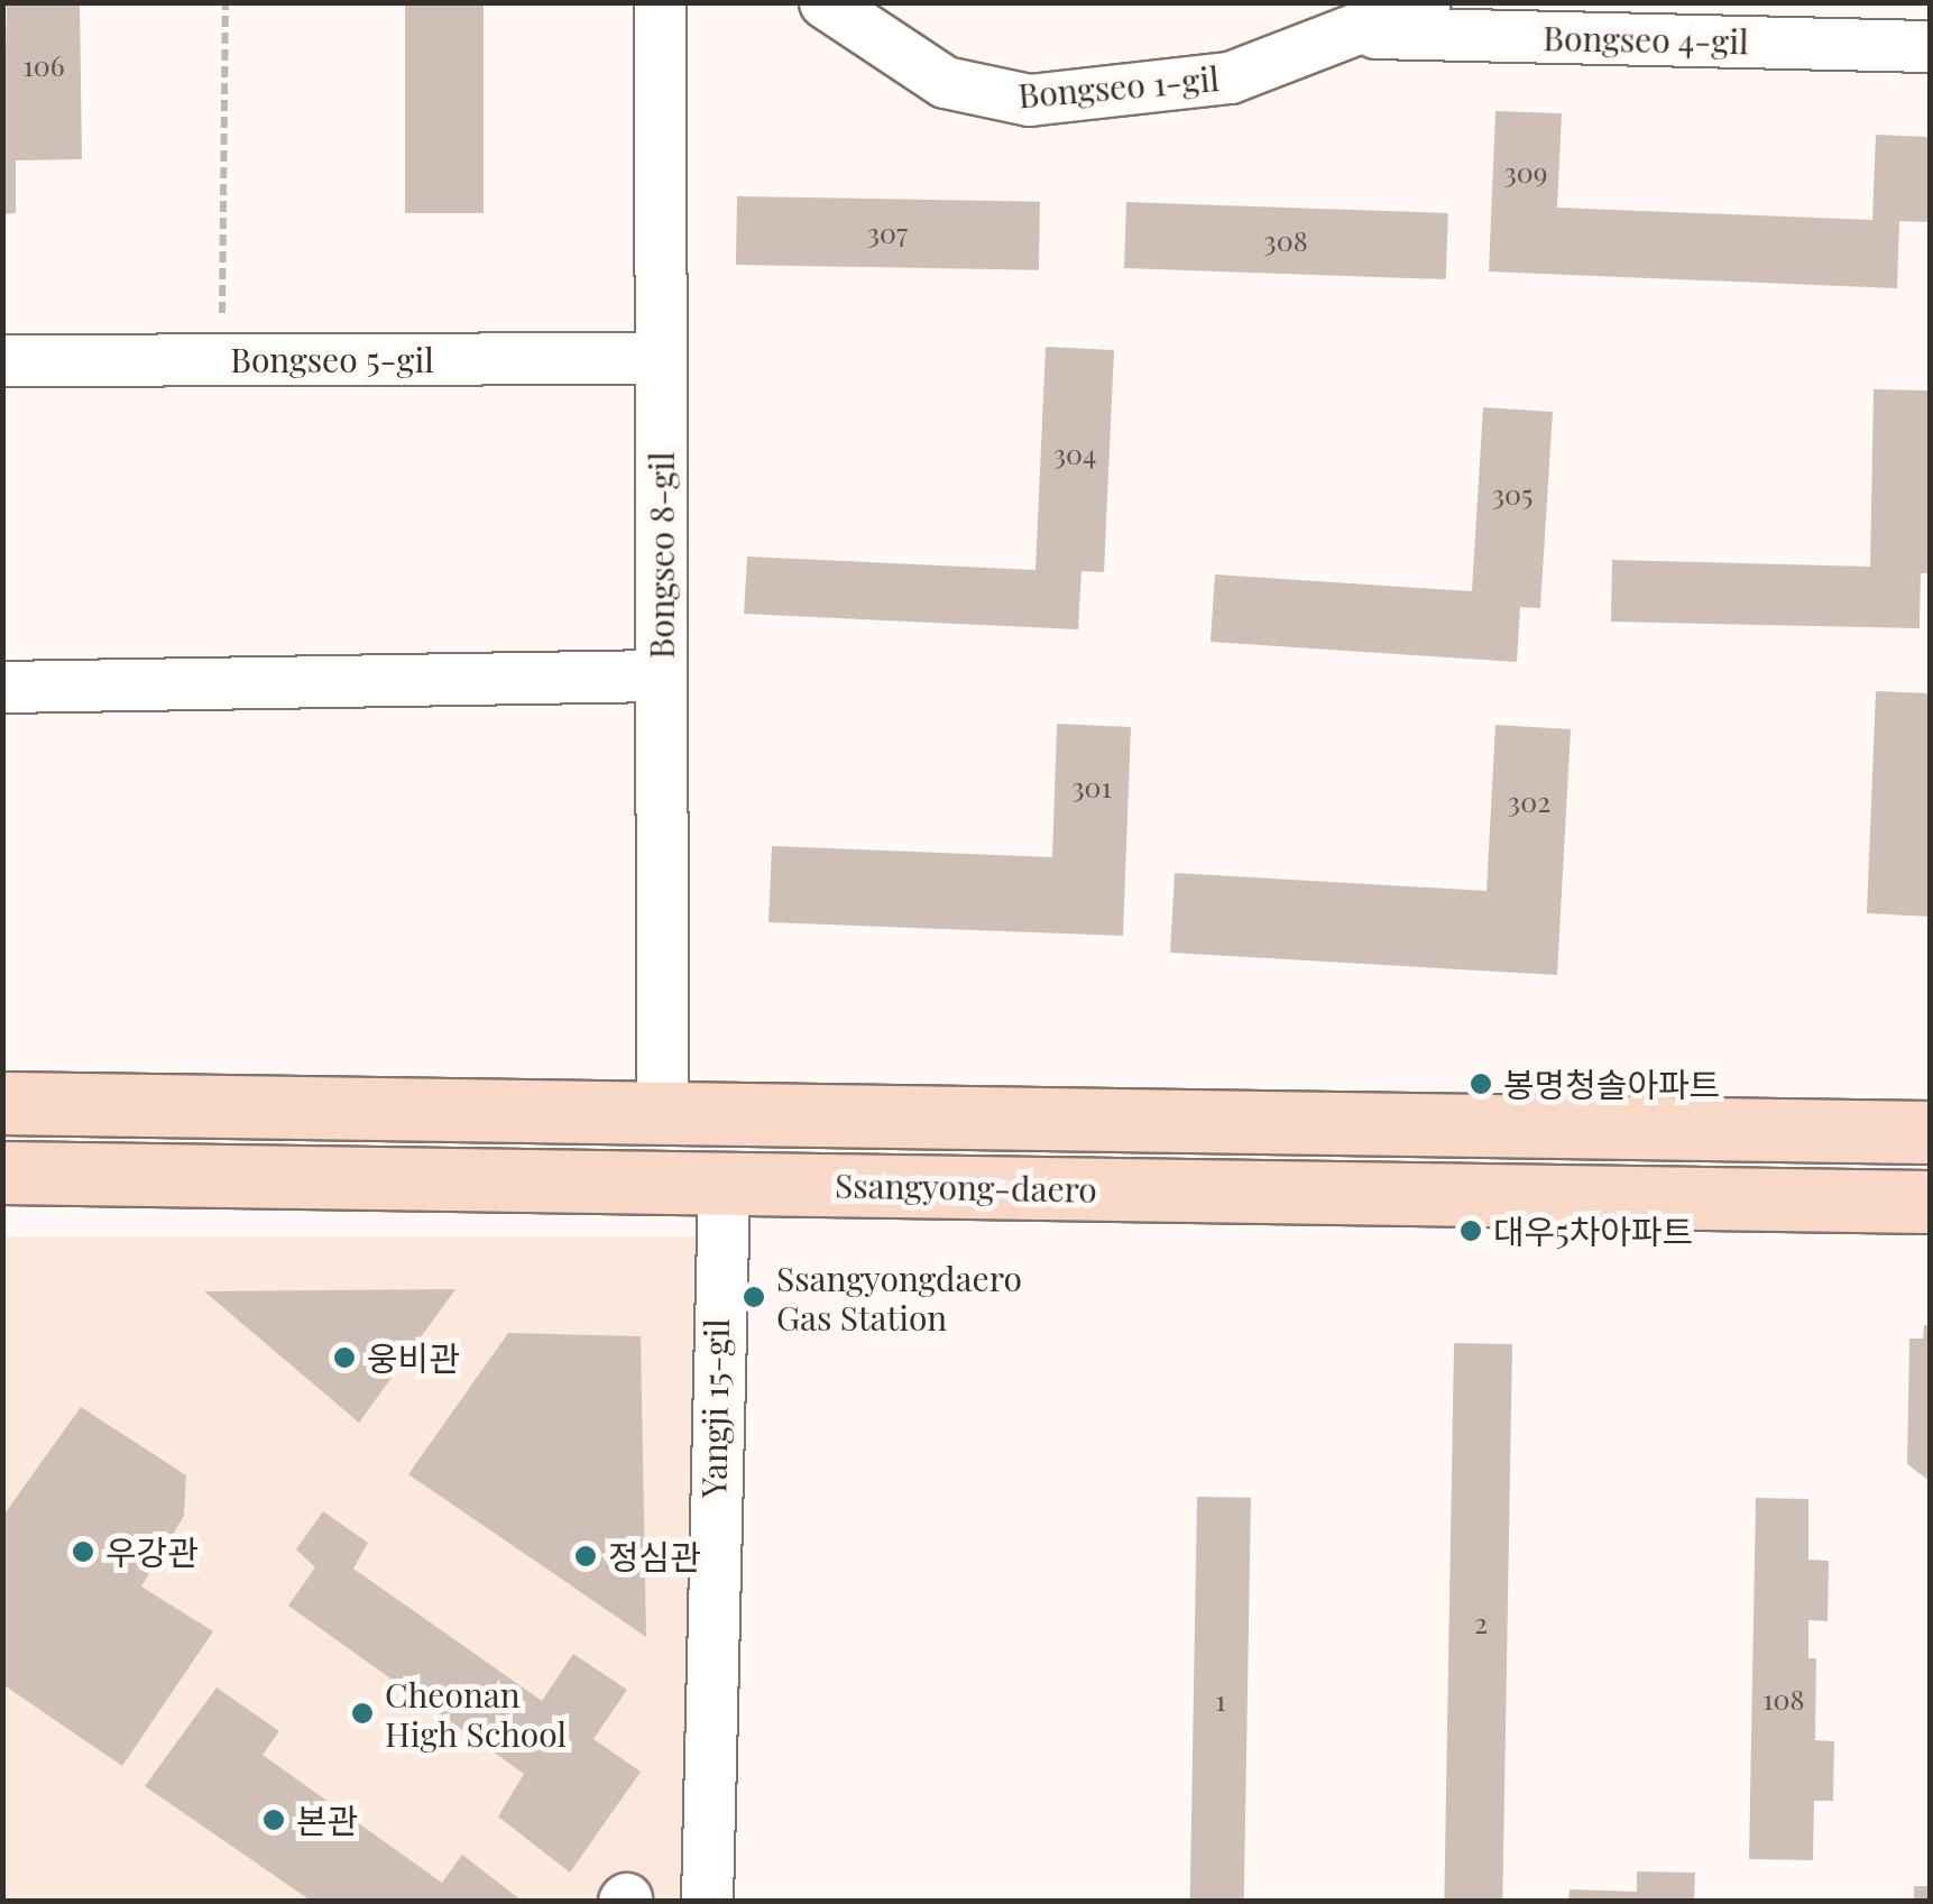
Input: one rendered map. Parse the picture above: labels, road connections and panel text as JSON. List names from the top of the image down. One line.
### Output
{"streets":{"main road":["Ssangyong-daero"],"street":["Bongseo 4-gil","Bongseo 1-gil","Bongseo 5-gil","Bongseo 8-gil","Yangji 15-gil"]},"crossings":[["Bongseo 4-gil","Bongseo 1-gil"],["Bongseo 5-gil","Bongseo 8-gil"],["Ssangyong-daero","Yangji 15-gil"]],"places":["봉명청솔아파트","대우5차아파트","Ssangyongdaero Gas Station","웅비관","우강관","정심관","Cheonan High School","본관"],"house_numbers":["106","309","307","308","304","305","301","302","2","108","1"]}
